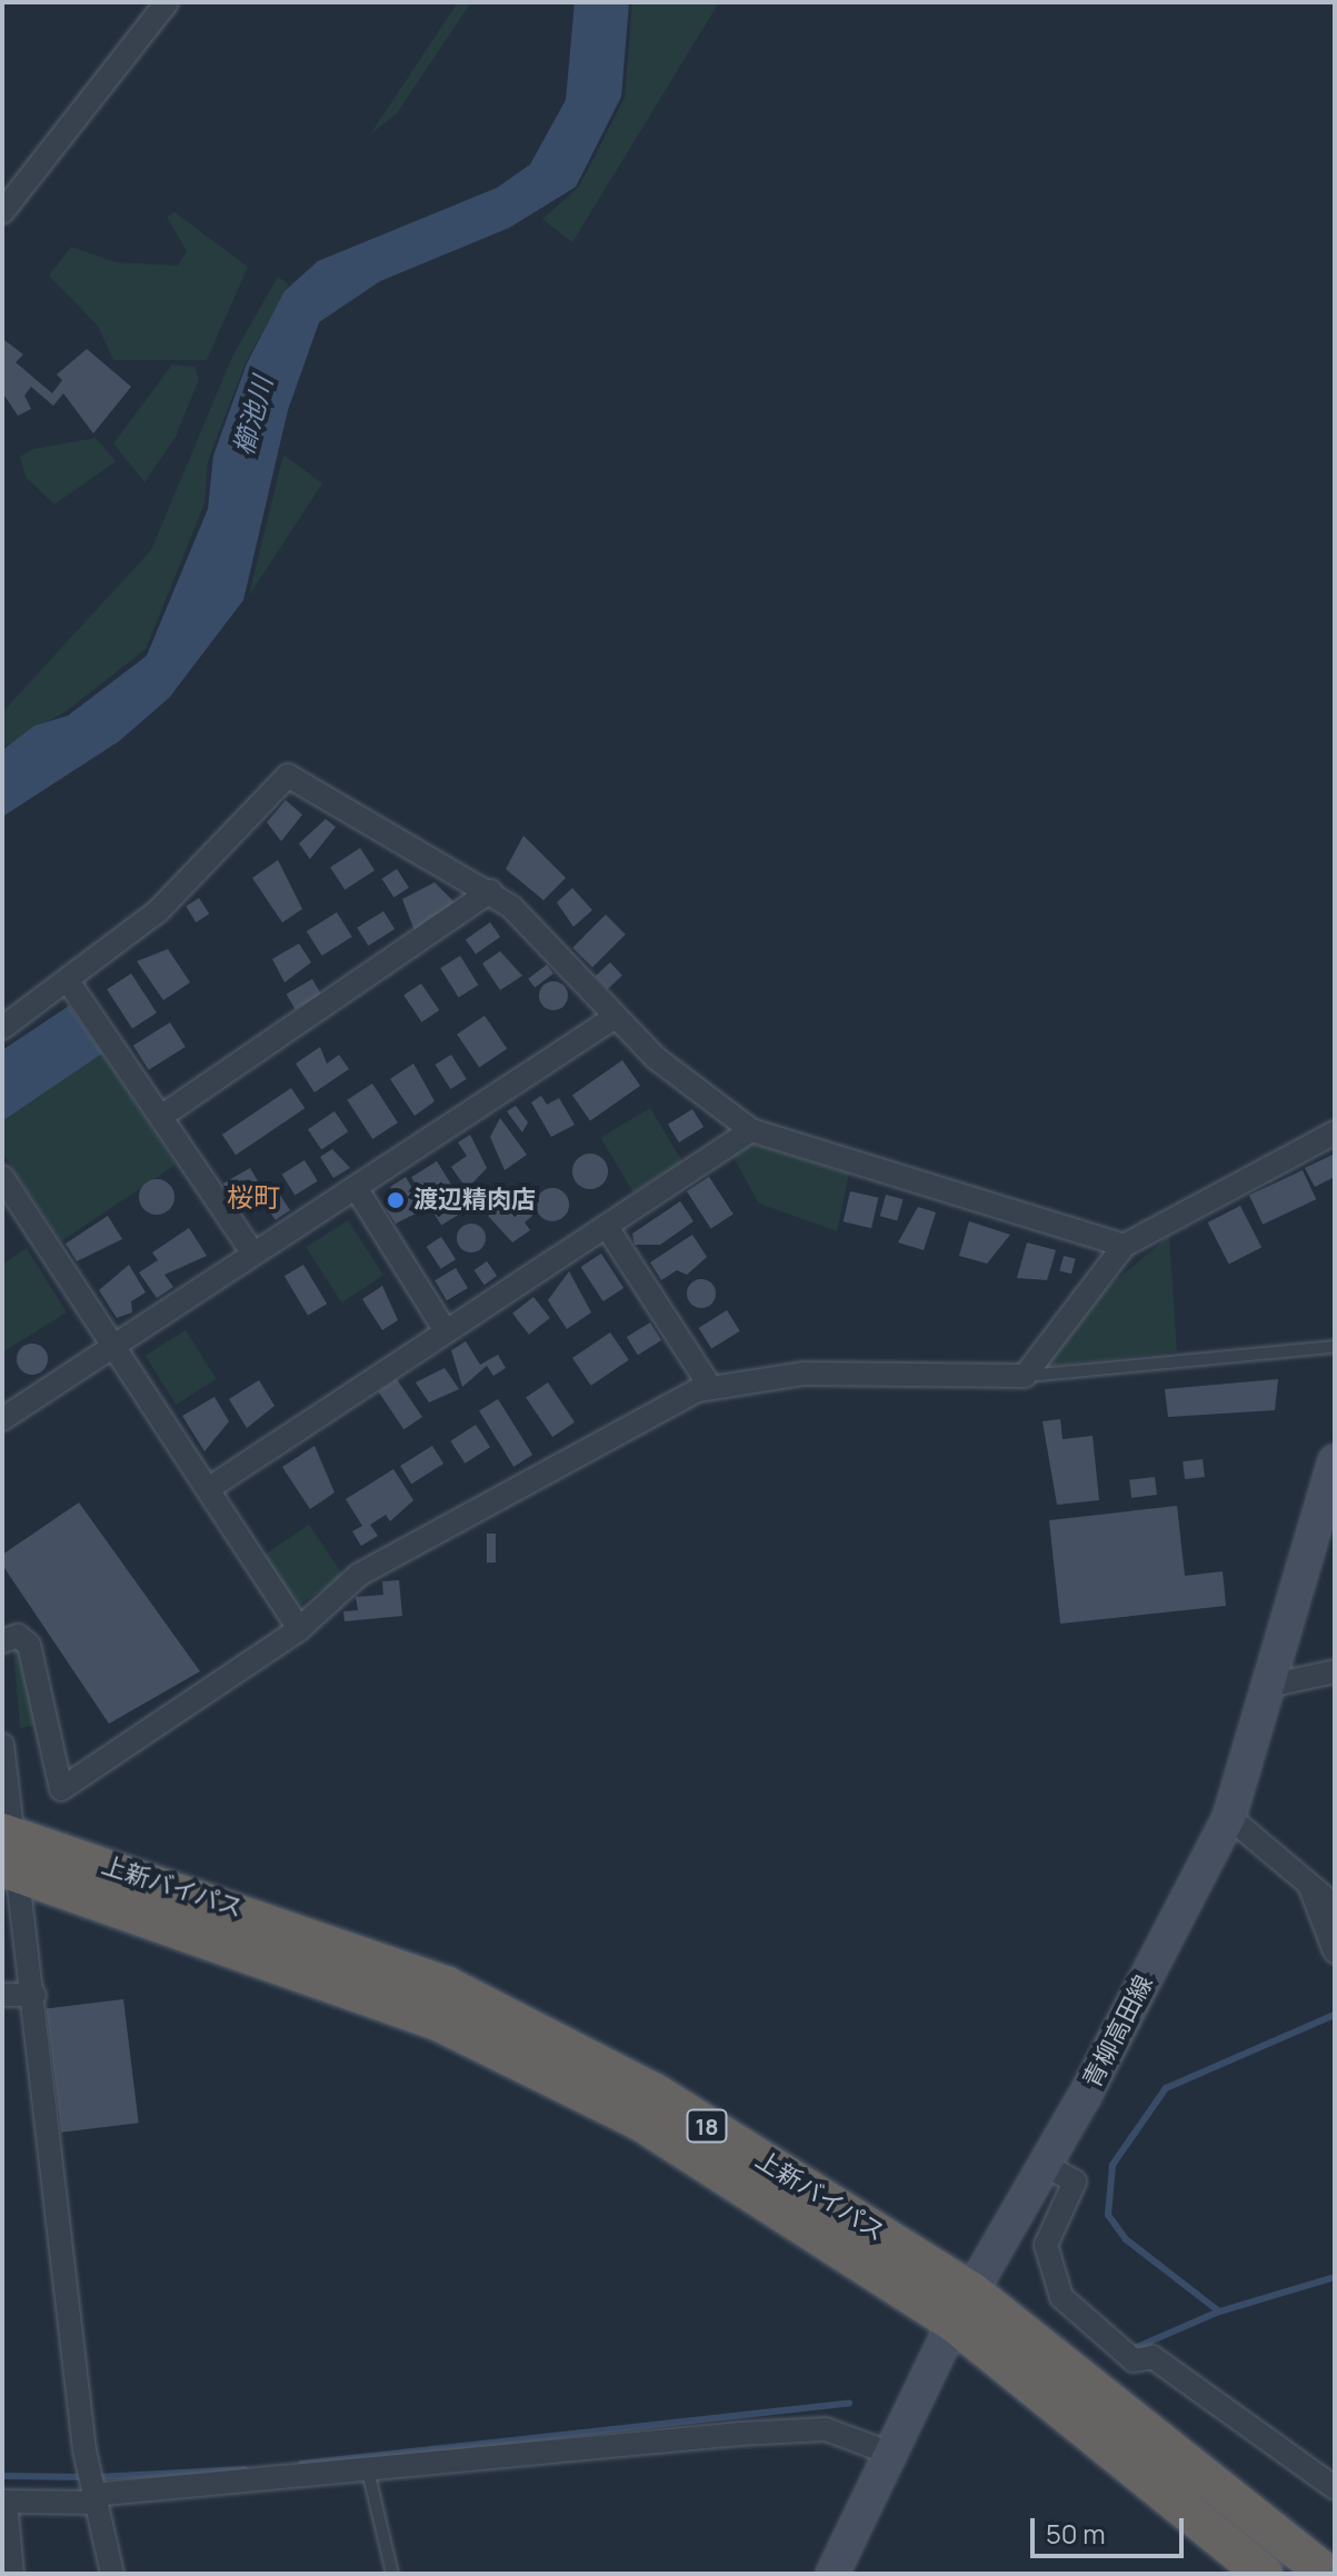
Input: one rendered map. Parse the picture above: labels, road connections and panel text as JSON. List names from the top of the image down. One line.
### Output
{"streets":{"highway":["上新バイパス","18"],"main road":["青柳高田線"]},"crossings":[["上新バイパス","青柳高田線"]],"districts":["桜町"],"water":["櫛池川"],"places":["渡辺精肉店"],"scale_bar":"50 m"}
